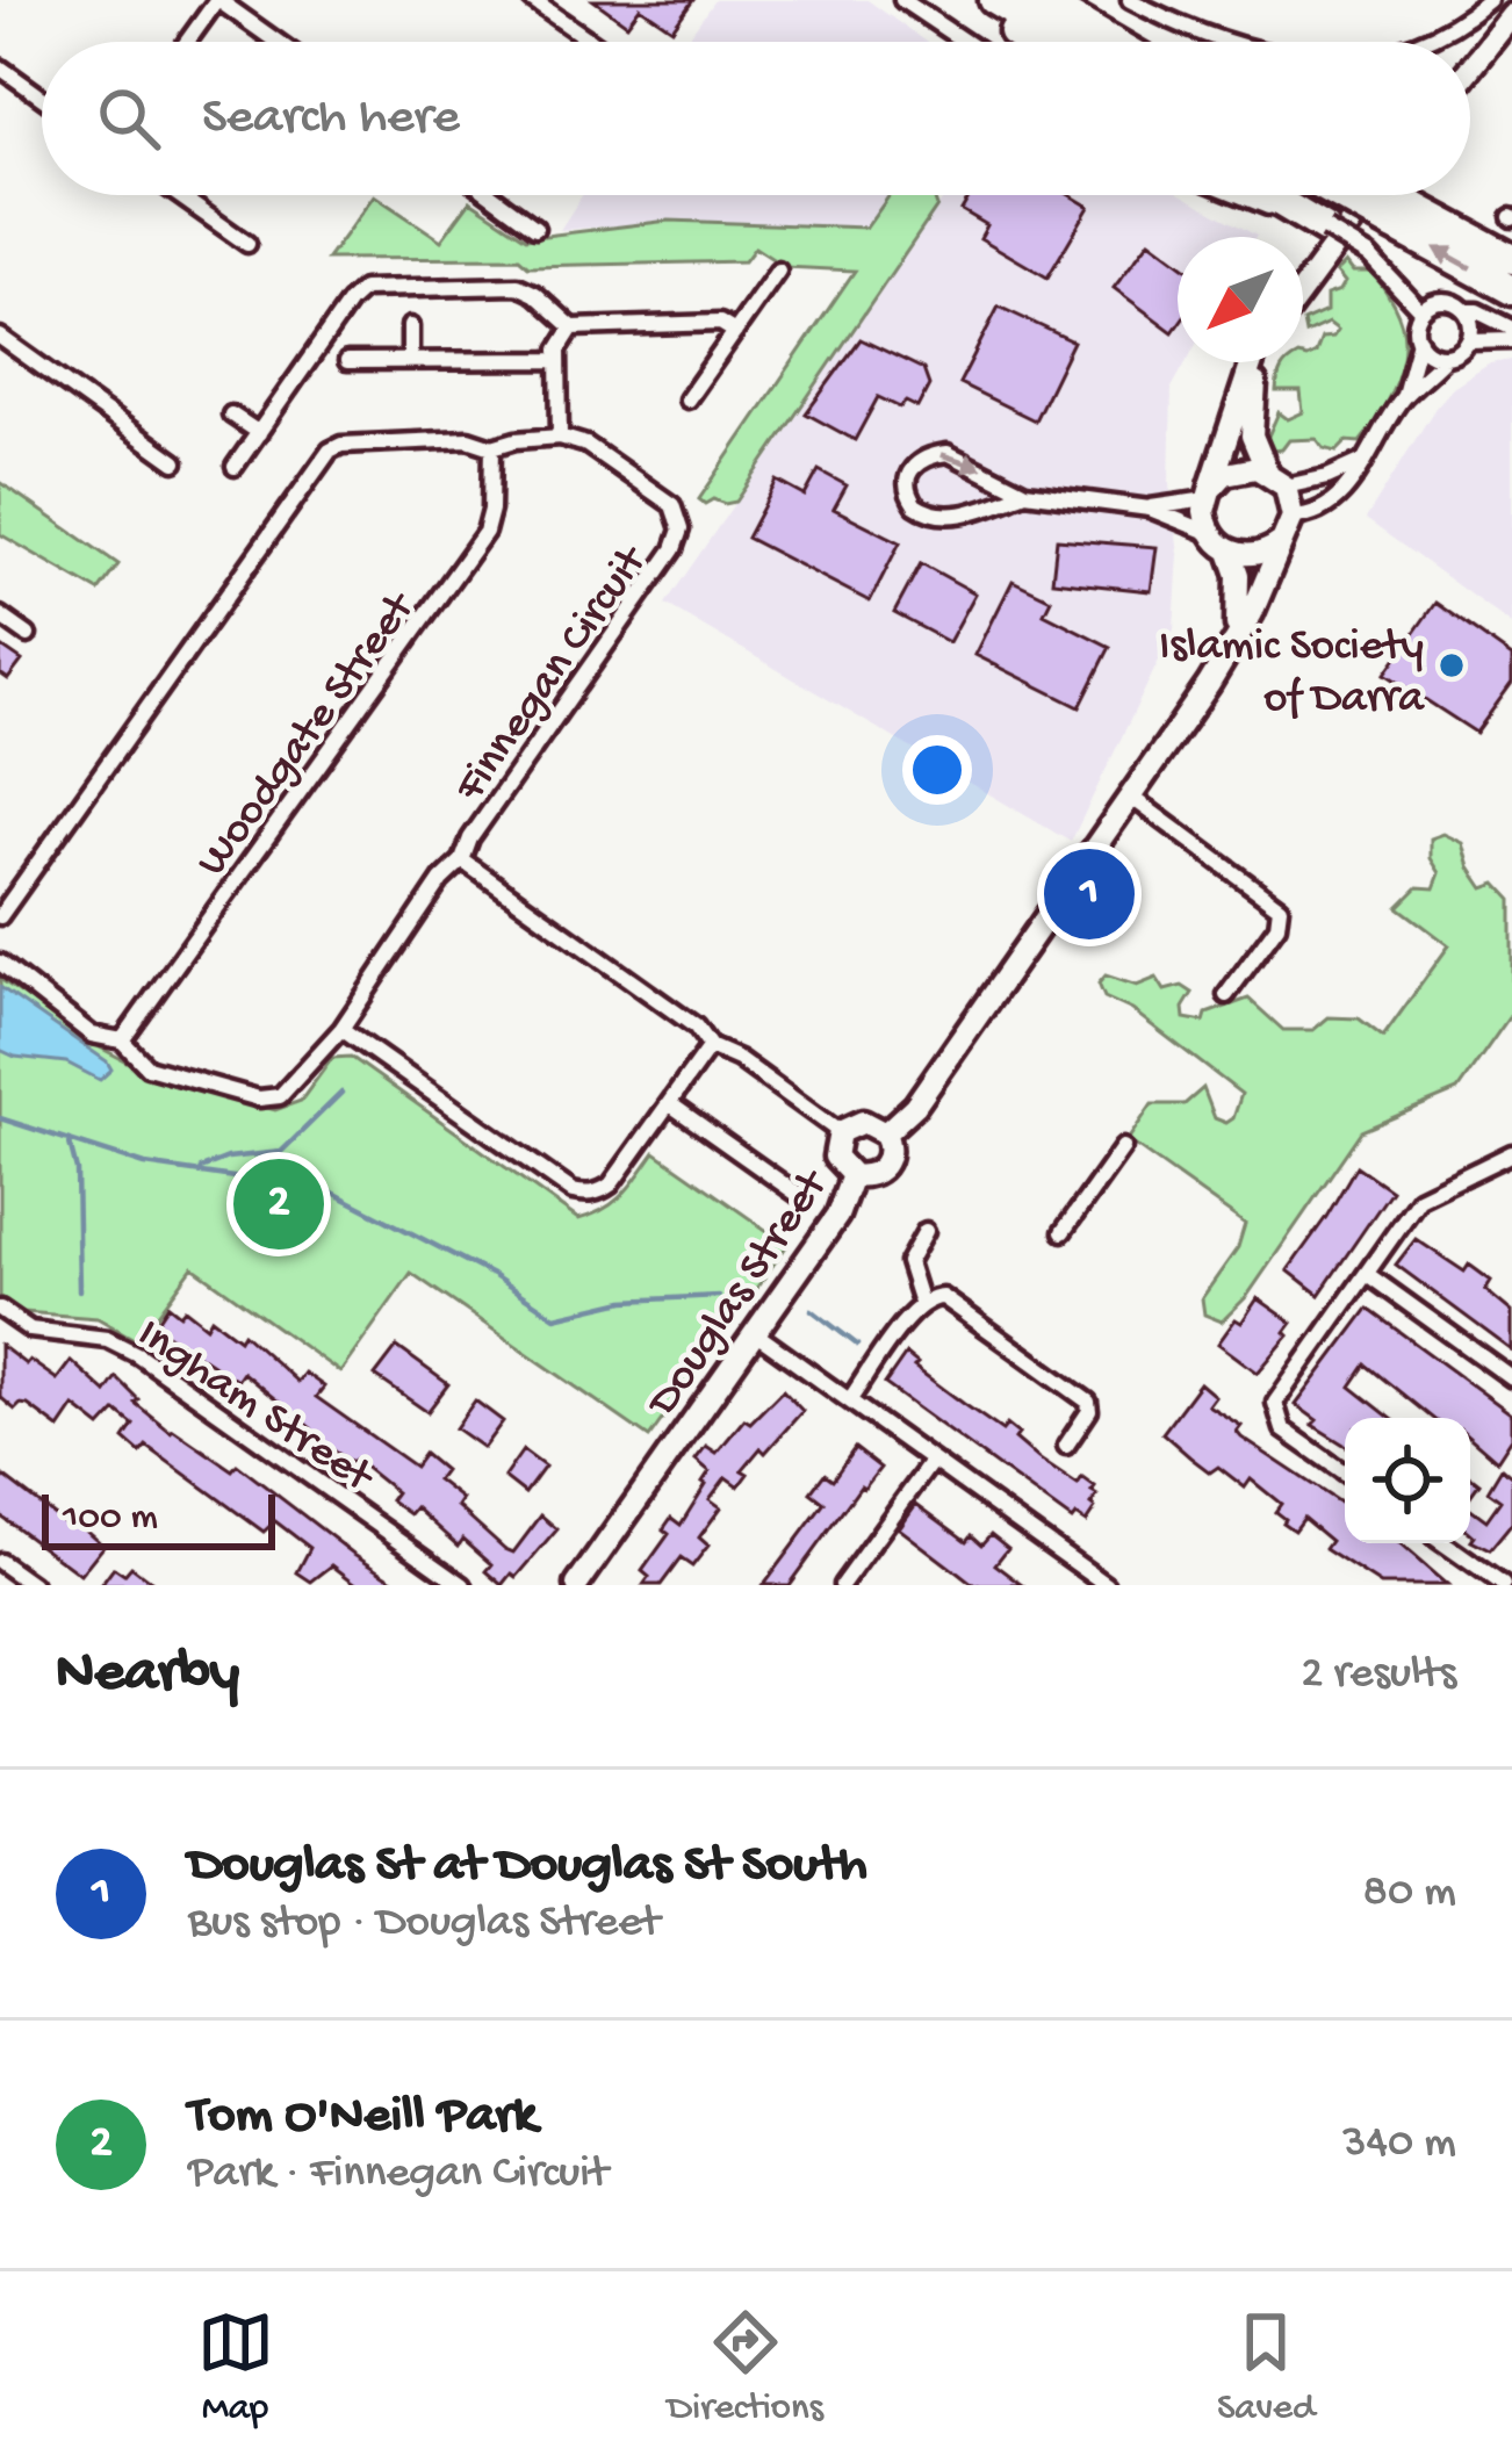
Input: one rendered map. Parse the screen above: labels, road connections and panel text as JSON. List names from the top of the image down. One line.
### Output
{"streets":{"main road":["Douglas Street"],"street":["Finnegan Circuit","Woodgate Street","Ingham Street"]},"crossings":[["Finnegan Circuit","Woodgate Street"]],"places":["Islamic Society of Darra"],"scale_bar":"100 m","north":"bottom left","page":{"search":"Search here","pins":["1","2"],"scale":"100 m","heading":["Nearby","2 results"],"list":[{"mark":"1","name":"Douglas St at Douglas St South","note":"Bus stop · Douglas Street","value":"80 m"},{"mark":"2","name":"Tom O'Neill Park","note":"Park · Finnegan Circuit","value":"340 m"}],"nav":["Map","Directions","Saved"]}}
